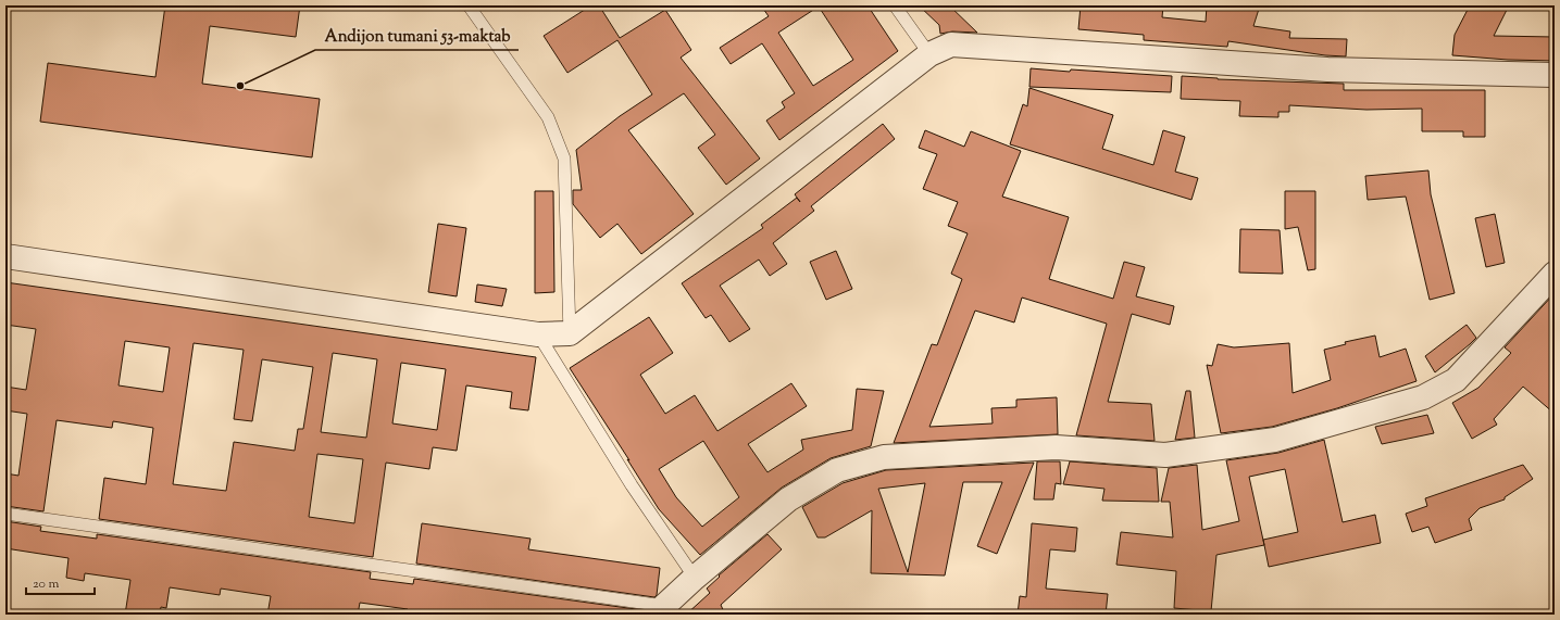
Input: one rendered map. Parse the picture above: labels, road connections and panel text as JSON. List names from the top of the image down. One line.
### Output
{"places":["Andijon tumani 53-maktab"],"scale_bar":"20 m"}
